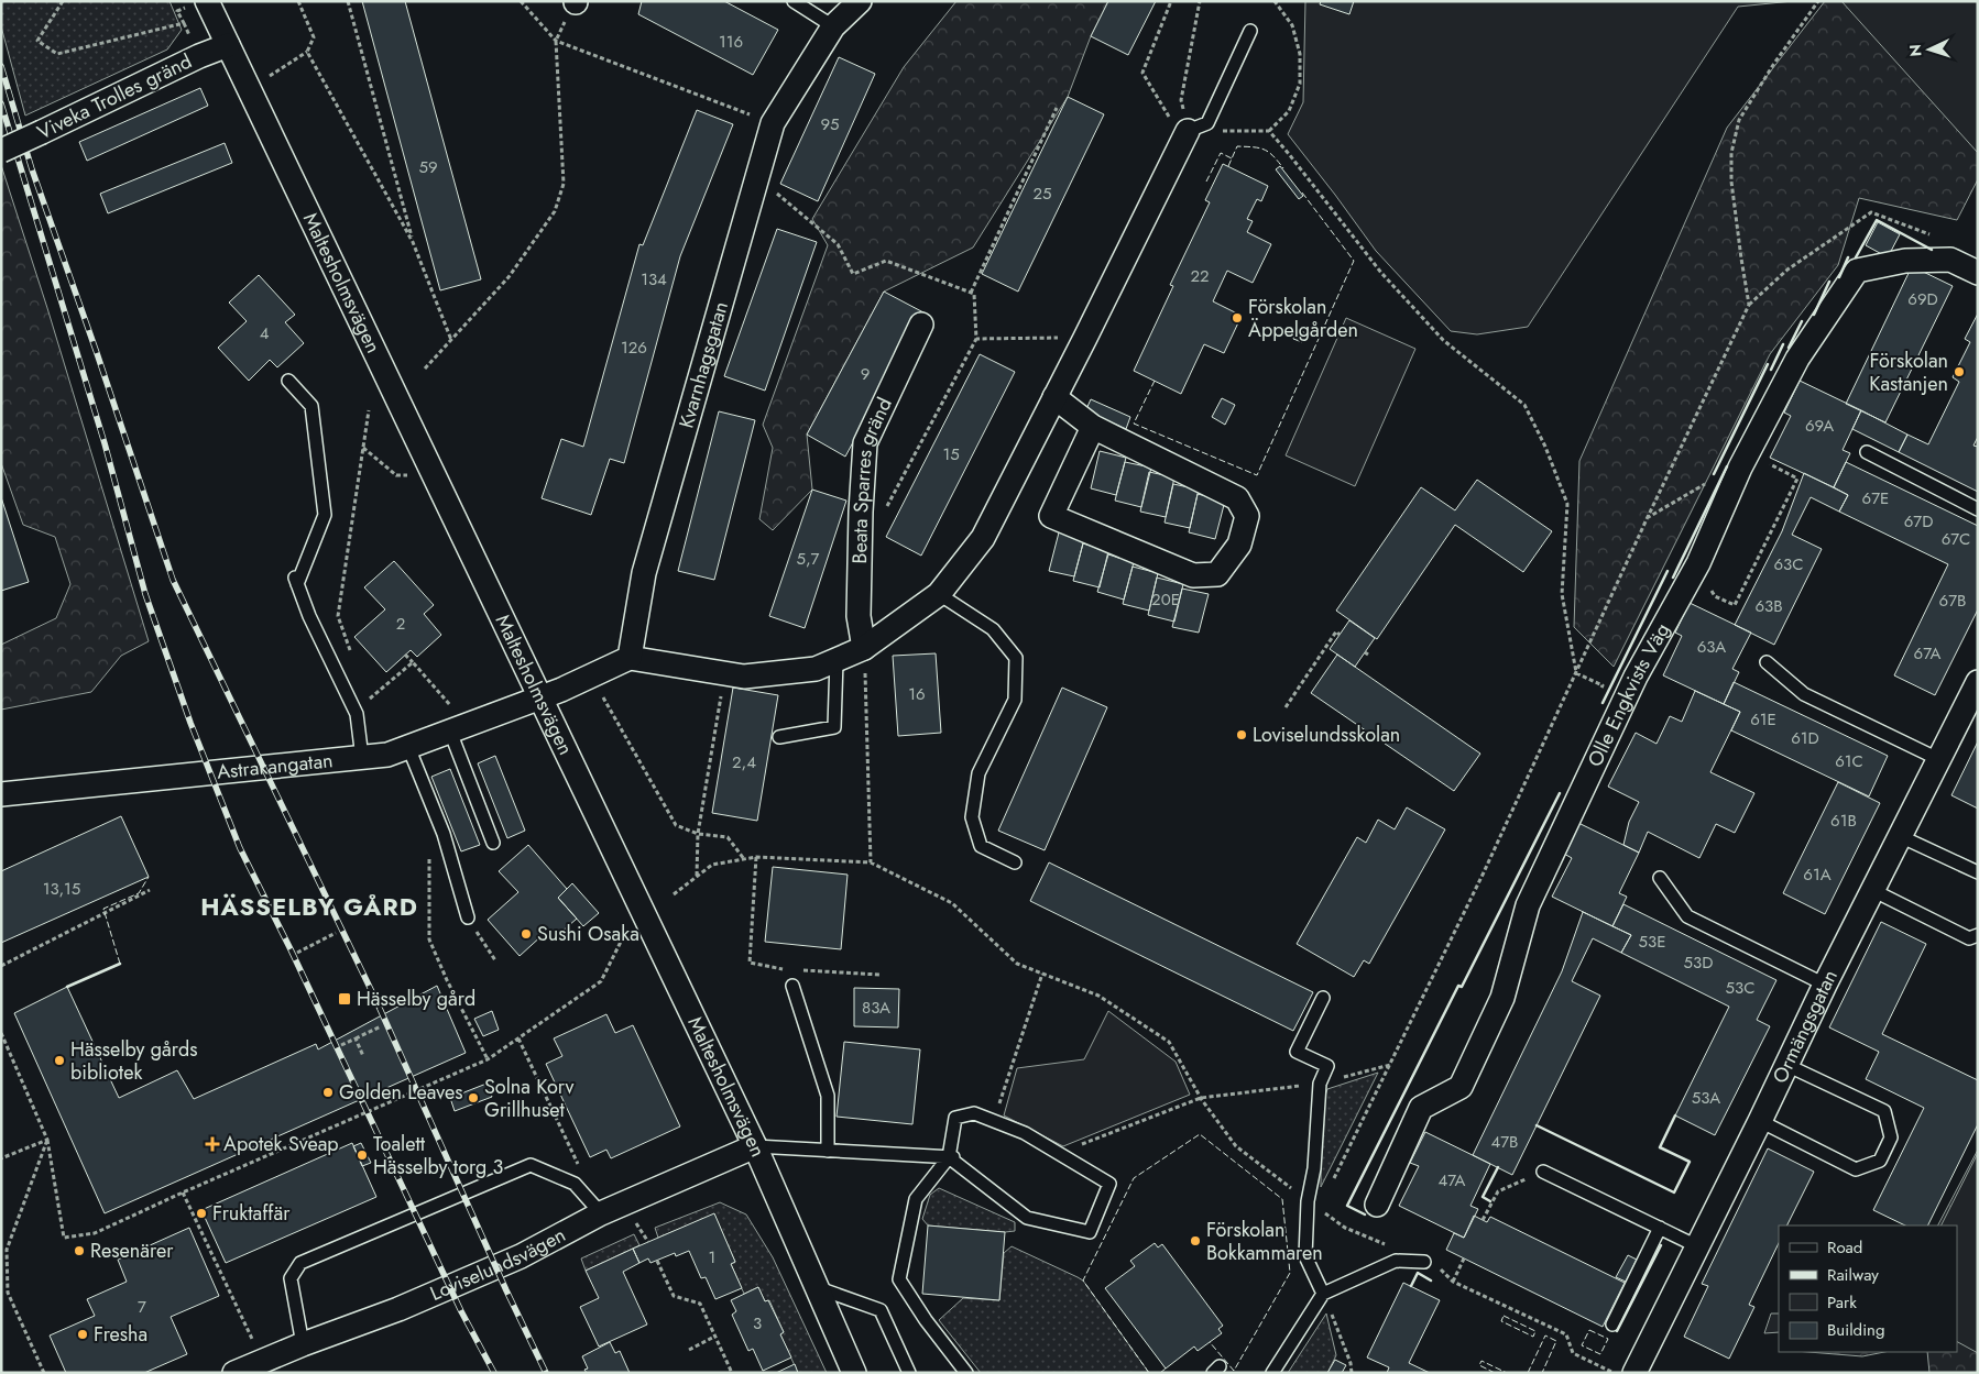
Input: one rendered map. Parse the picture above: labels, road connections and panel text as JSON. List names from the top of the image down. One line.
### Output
{"streets":{"street":["Viveka Trolles gränd","Maltesholmsvägen","Kvarnhagsgatan","Beata Sparres gränd","Olle Engkvists Väg","Astrakangatan","Ormängsgatan","Loviselundsvägen"]},"crossings":[["Viveka Trolles gränd","Maltesholmsvägen"],["Maltesholmsvägen","Astrakangatan"],["Maltesholmsvägen","Loviselundsvägen"]],"districts":["HÄSSELBY GÅRD"],"places":{"other":["Förskolan Äppelgården","Förskolan Kastanjen","Loviselundsskolan","Sushi Osaka","Hässelby gårds bibliotek","Golden Leaves","Solna Korv Grillhuset","Toalett Hässelby torg 3","Fruktaffär","Förskolan Bokkammaren","Resenärer","Fresha"],"transit":["Hässelby gård"],"health":["Apotek Sveap"]},"house_numbers":["116","95","59","25","22","134","69D","4","126","9","69A","15","67E","67D","67C","5,7","63C","20E","67B","63B","2","63A","67A","16","61E","61D","61C","2,4","61B","61A","13,15","53E","53D","53C","83A","53A","47B","47A","1","7","3"],"legend":["Road","Railway","Park","Building"],"north":"left"}
